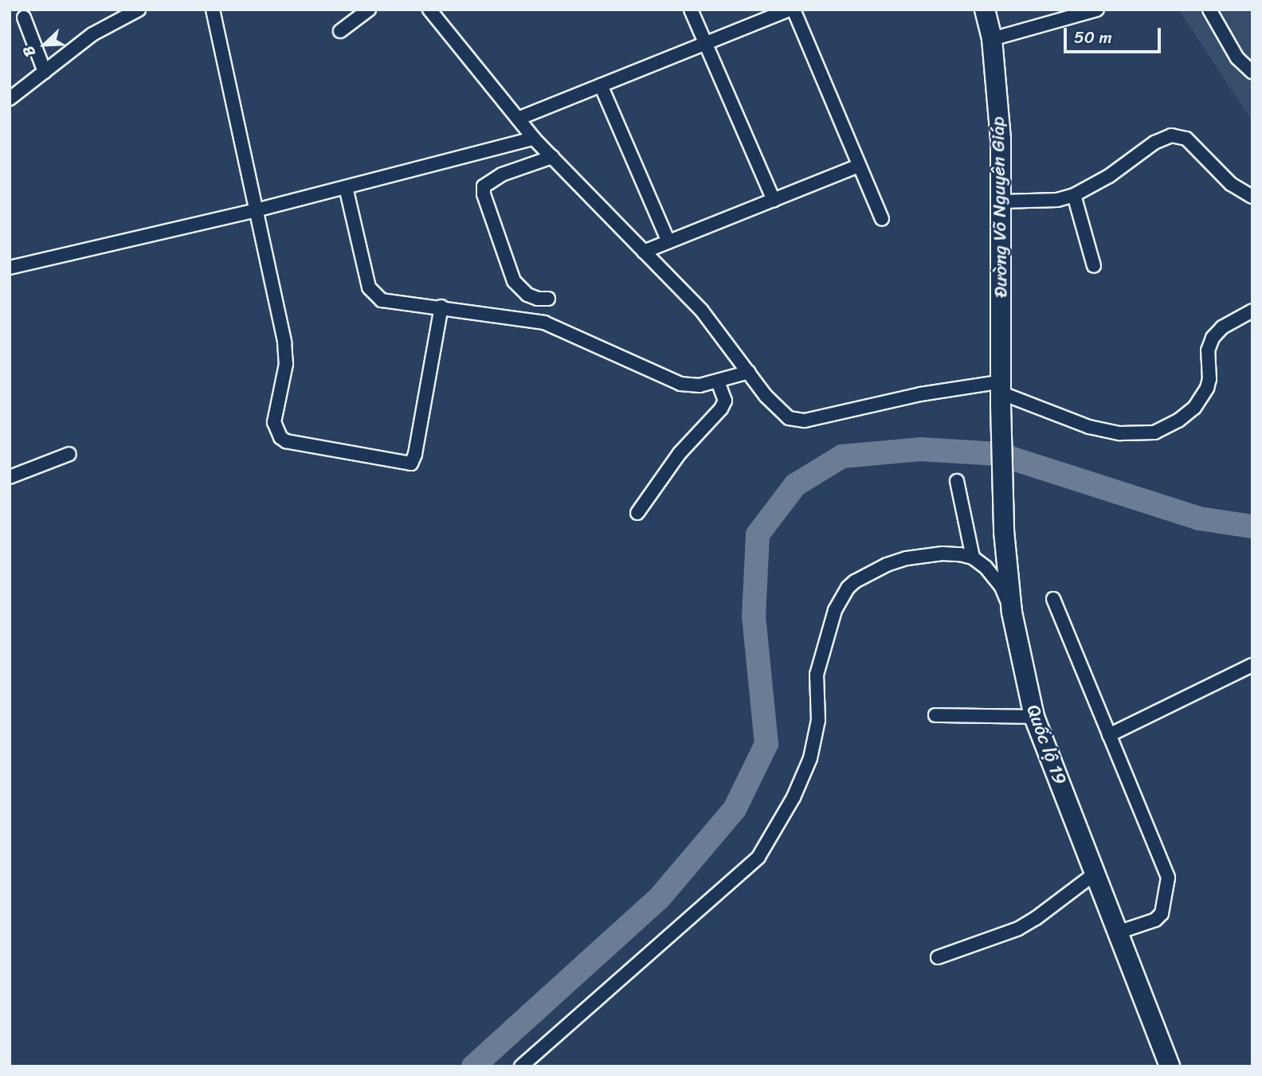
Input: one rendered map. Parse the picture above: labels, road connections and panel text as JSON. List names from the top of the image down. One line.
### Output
{"streets":{"highway":["Đường Võ Nguyên Giáp","Quốc lộ 19"]},"crossings":[["Đường Võ Nguyên Giáp","Quốc lộ 19"]],"scale_bar":"50 m","north":"bottom left"}
